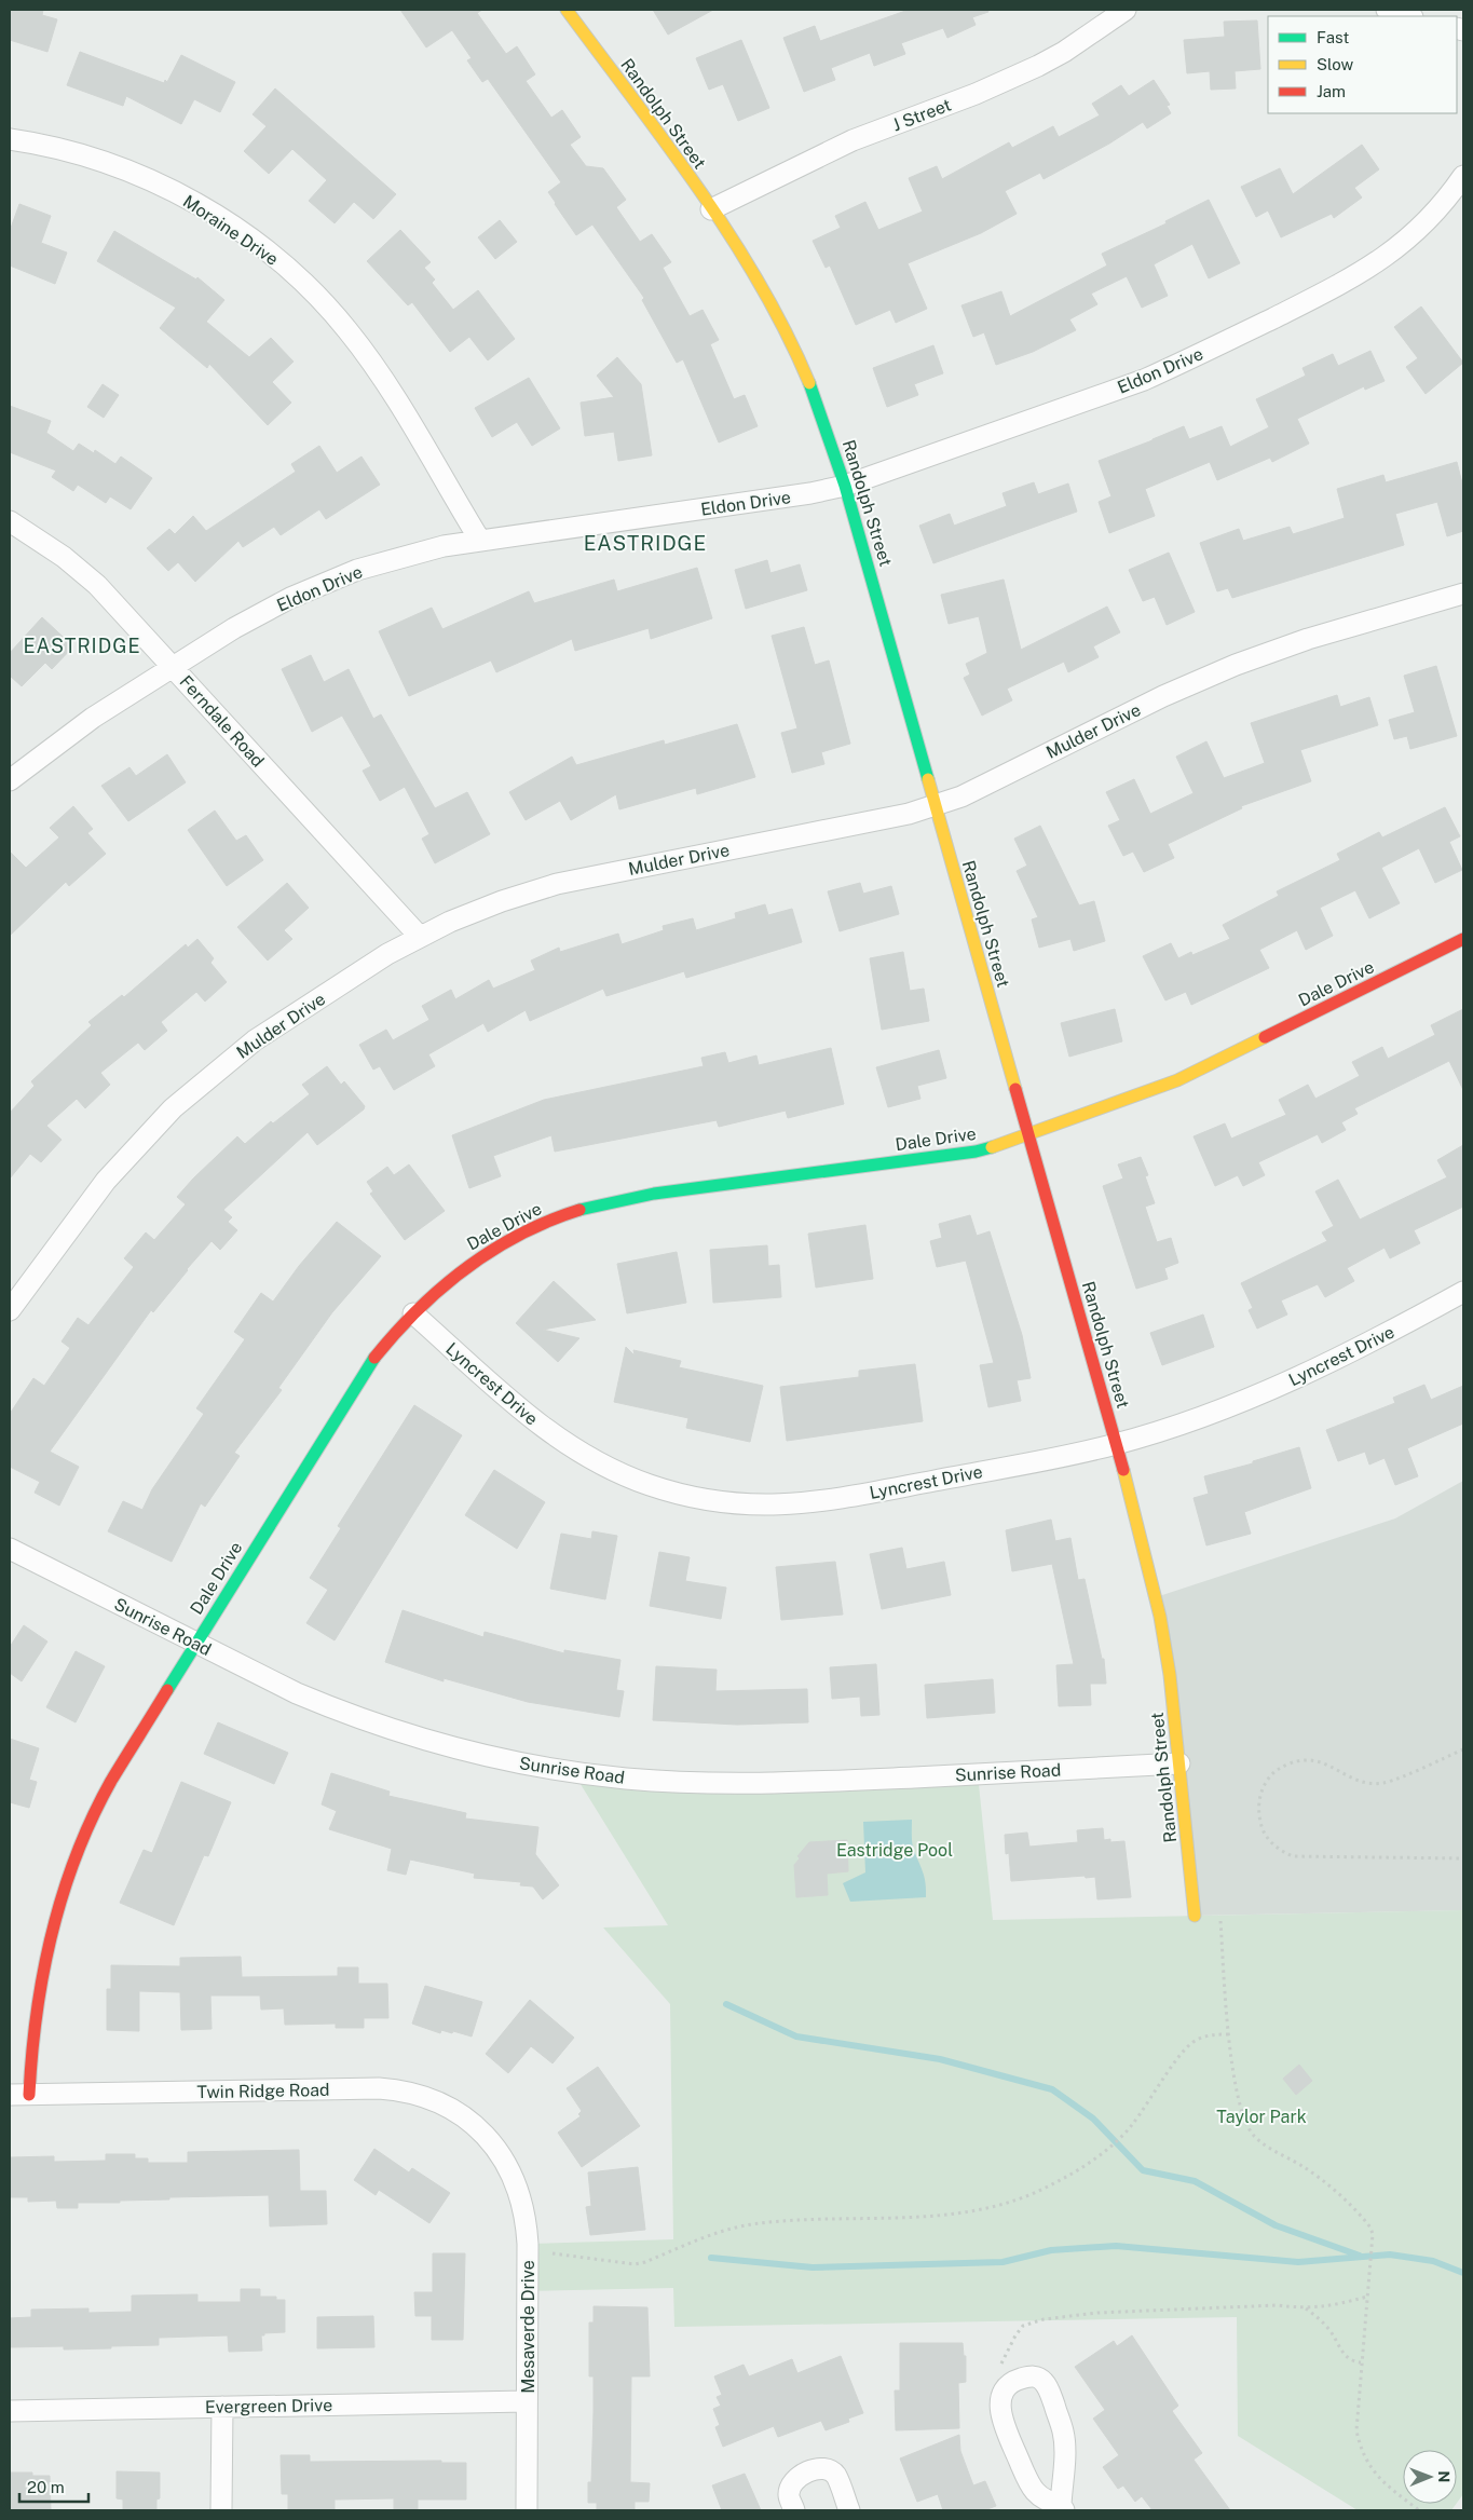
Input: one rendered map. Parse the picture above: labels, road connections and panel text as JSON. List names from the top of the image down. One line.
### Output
{"streets":{"street":["Randolph Street","J Street","Moraine Drive","Eldon Drive","Ferndale Road","Mulder Drive","Dale Drive","Lyncrest Drive","Sunrise Road","Twin Ridge Road","Mesaverde Drive","Evergreen Drive"]},"crossings":[["Randolph Street","J Street"],["Randolph Street","Eldon Drive"],["Randolph Street","Mulder Drive"],["Randolph Street","Dale Drive"],["Randolph Street","Lyncrest Drive"],["Randolph Street","Sunrise Road"],["Moraine Drive","Eldon Drive"],["Eldon Drive","Ferndale Road"],["Ferndale Road","Mulder Drive"],["Dale Drive","Lyncrest Drive"],["Dale Drive","Sunrise Road"],["Dale Drive","Twin Ridge Road"],["Twin Ridge Road","Mesaverde Drive"],["Mesaverde Drive","Evergreen Drive"]],"districts":["EASTRIDGE","EASTRIDGE"],"parks":["Eastridge Pool","Taylor Park"],"legend":["Fast","Slow","Jam"],"scale_bar":"20 m","north":"right"}
